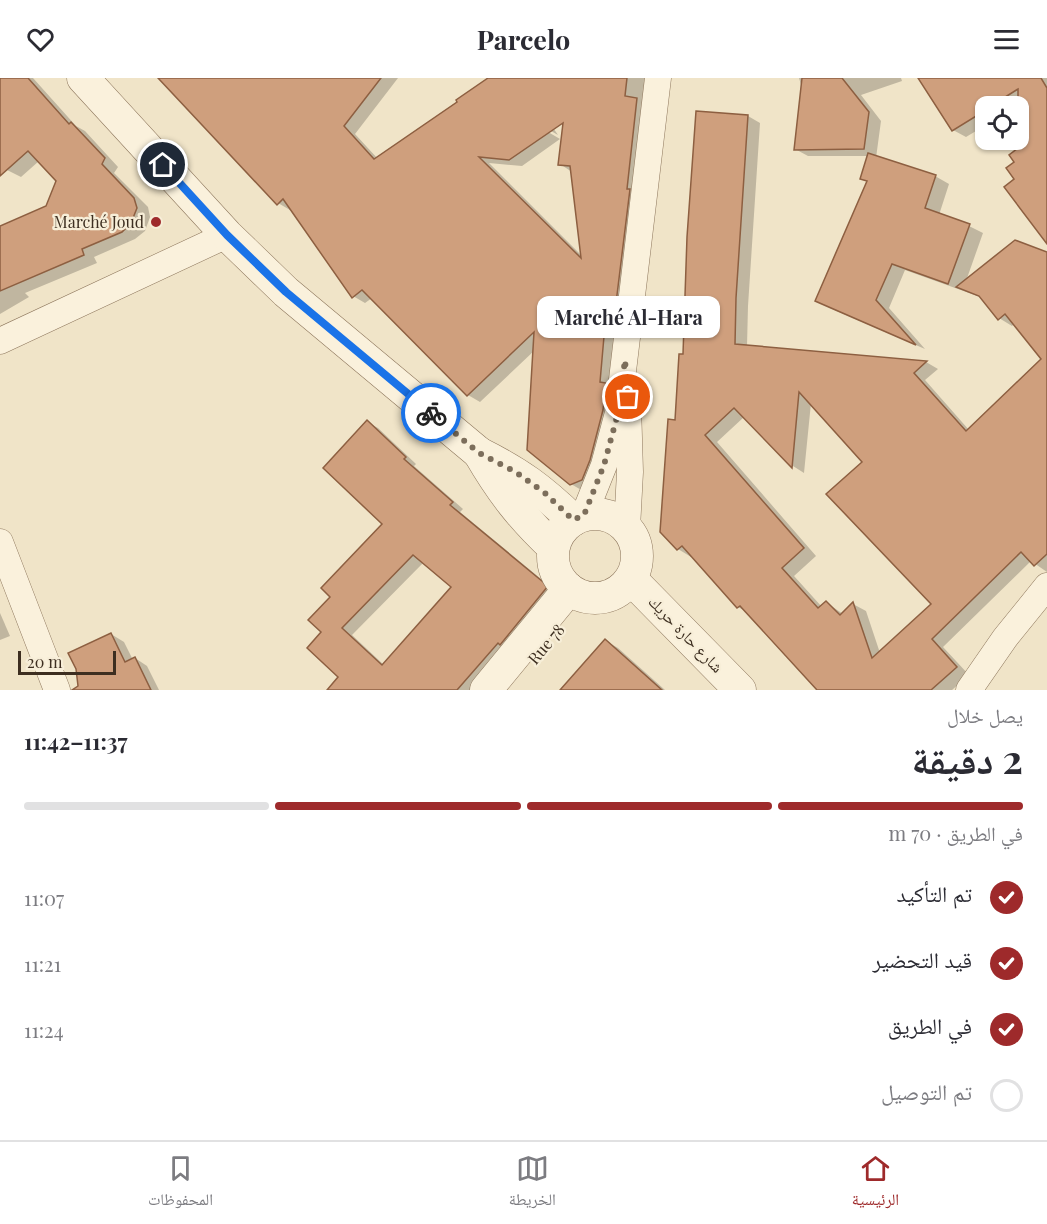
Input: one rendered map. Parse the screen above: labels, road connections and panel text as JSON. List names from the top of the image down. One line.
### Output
{"streets":{"street":["شارع حارة حريك","Rue 78"]},"crossings":[["شارع حارة حريك","Rue 78"]],"places":["Marché Joud","Marché Al-Hara"],"scale_bar":"20 m","page":{"header":"Parcelo","bubble":"Marché Al-Hara","scale":"20 m","heading":["2 دقيقة","يصل خلال","11:37–11:42"],"bar":"في الطريق · 70 m","list":[["تم التأكيد","11:07"],["قيد التحضير","11:21"],["في الطريق","11:24"],"تم التوصيل"],"tabs":["الرئيسية","الخريطة","المحفوظات"]}}
